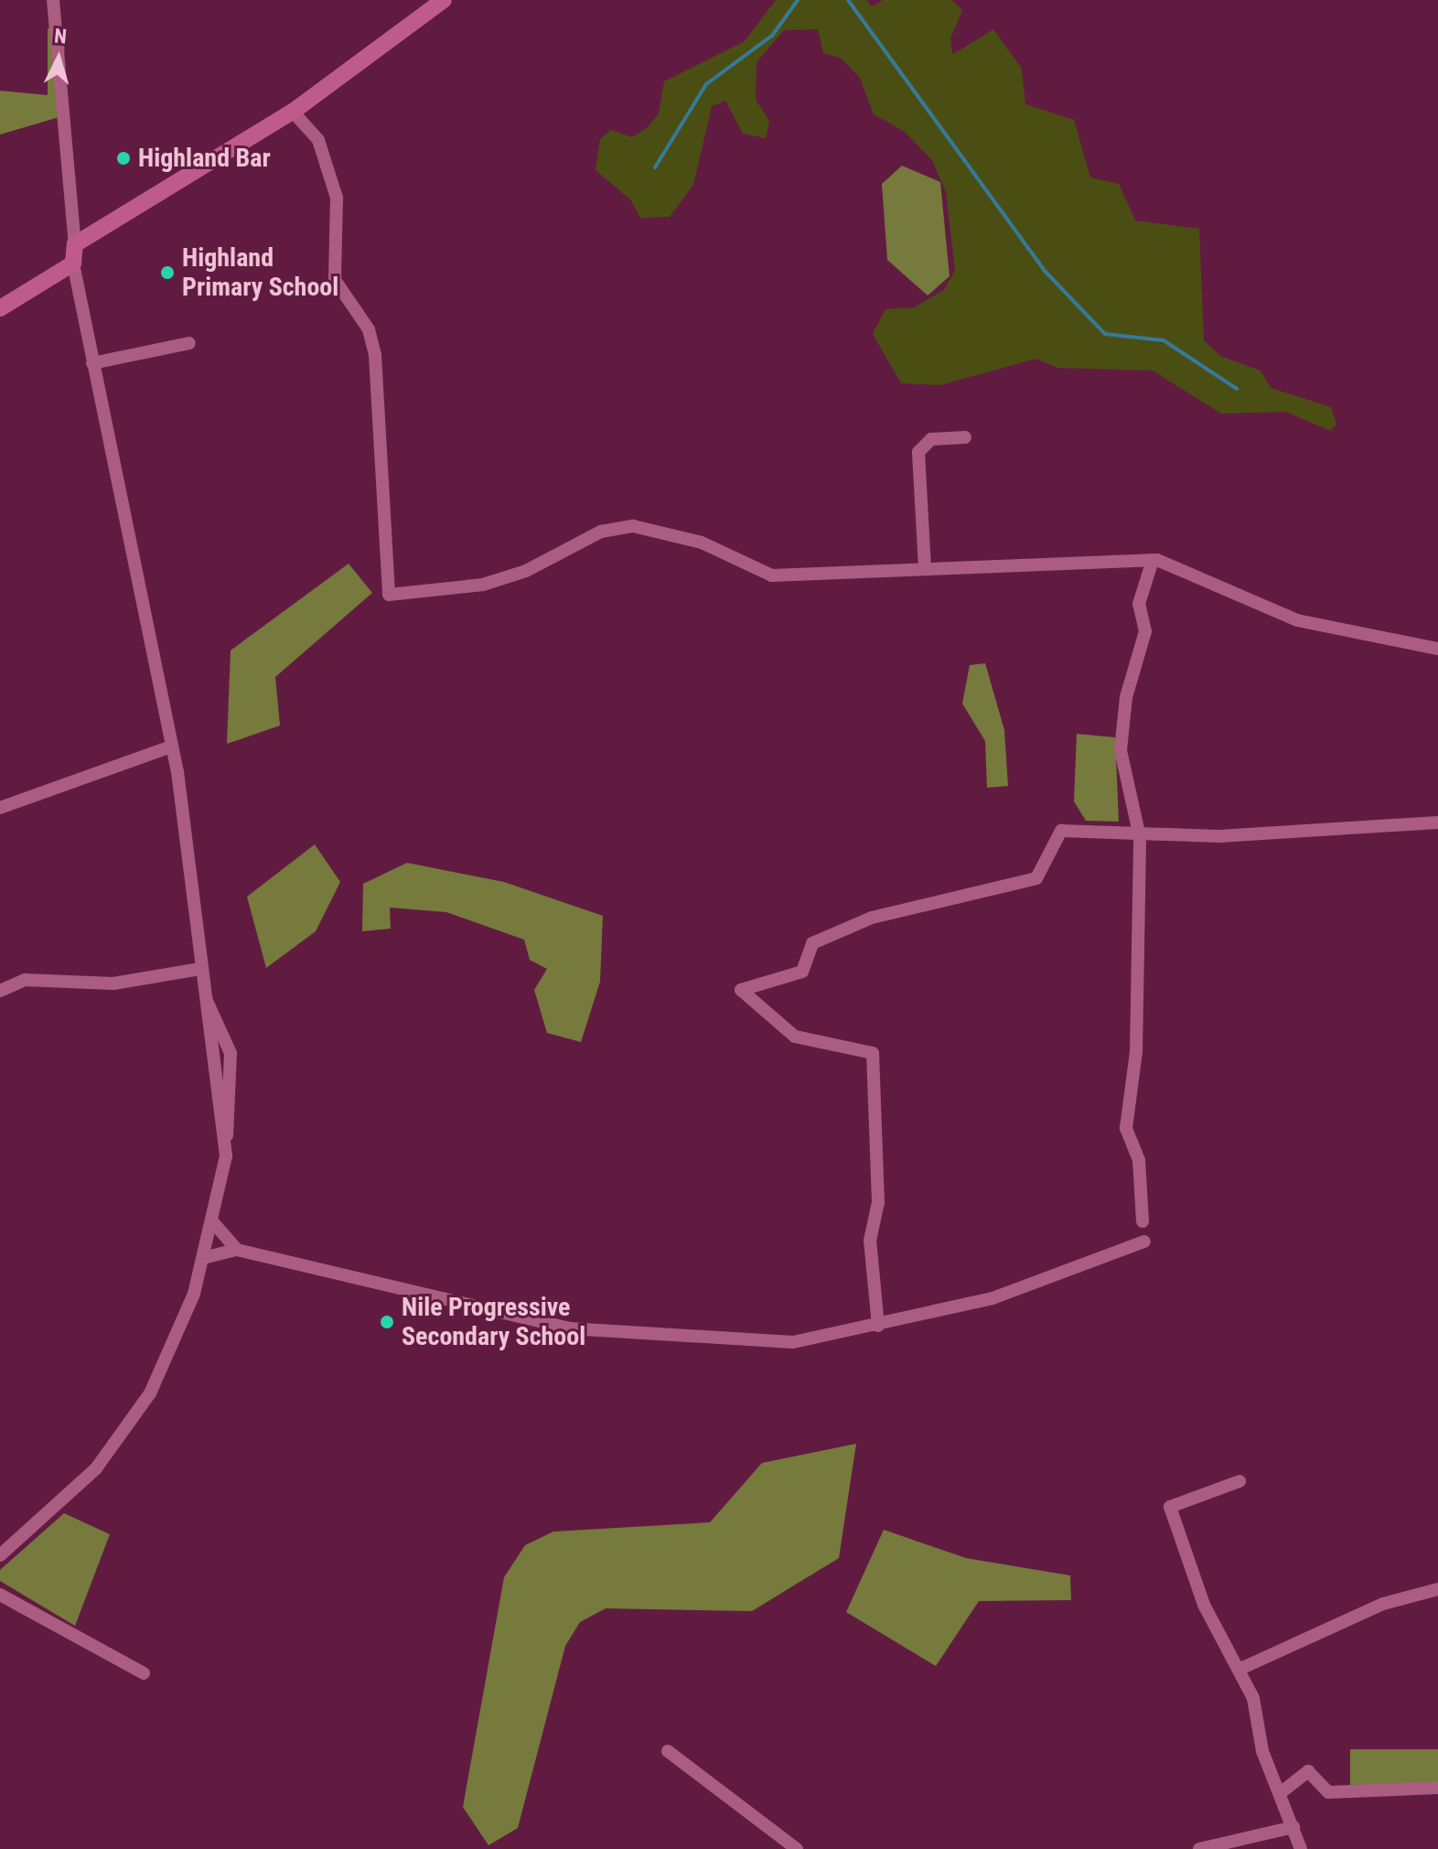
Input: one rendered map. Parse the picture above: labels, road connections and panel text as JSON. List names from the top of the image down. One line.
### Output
{"places":["Highland Bar","Highland Primary School","Nile Progressive Secondary School"],"north":"top"}
